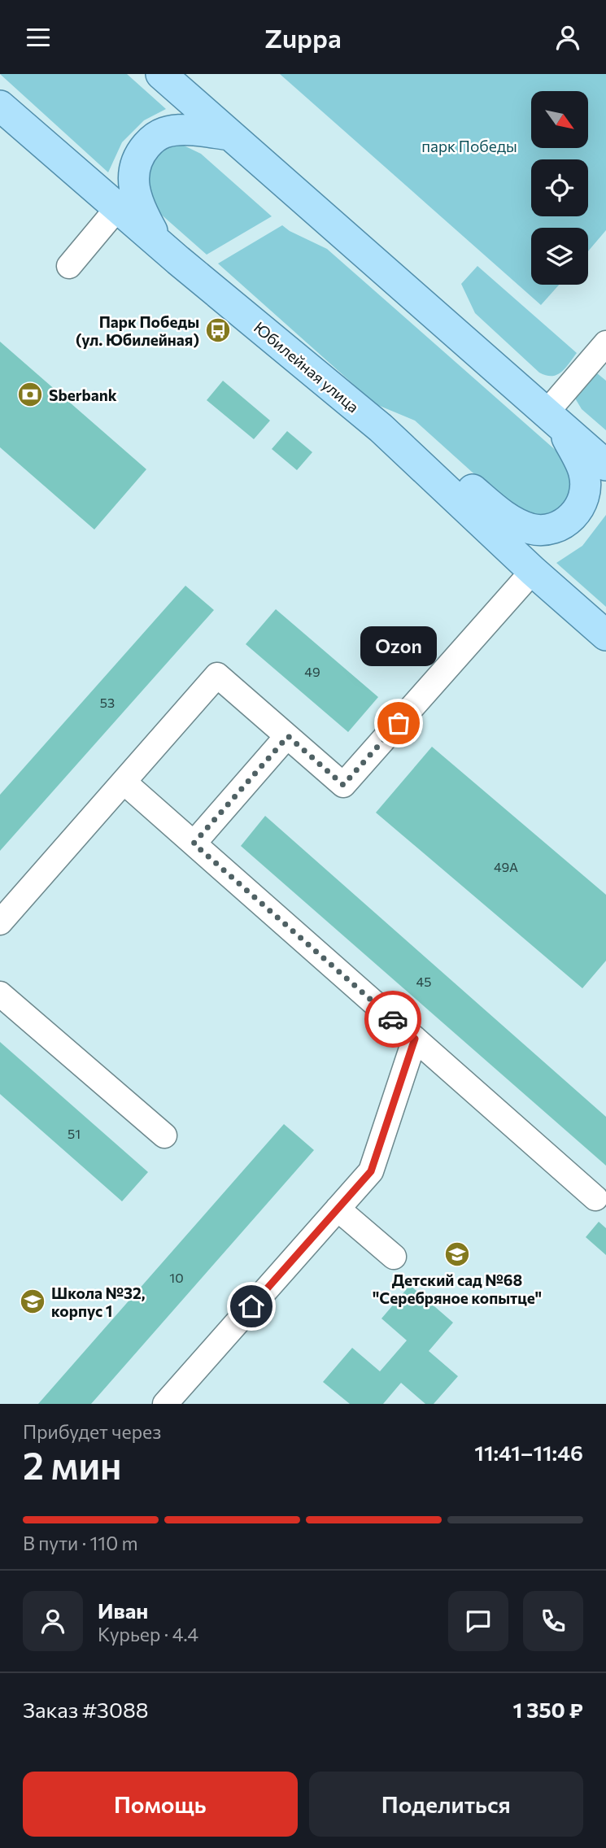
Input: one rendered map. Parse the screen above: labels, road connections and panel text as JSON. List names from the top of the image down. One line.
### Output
{"streets":{"main road":["Юбилейная улица"]},"parks":["парк Победы"],"places":{"bus stop":["Парк Победы (ул. Юбилейная)"],"bank":["Sberbank"],"other":["Ozon"],"school or university":["Детский сад №68 \"Серебряное копытце\"","Школа №32, корпус 1"]},"house_numbers":["49","53","49А","45","51","10"],"north":"bottom right","page":{"header":"Zuppa","bubble":"Ozon","heading":["2 мин","Прибудет через","11:41–11:46"],"panel":["Иван","Курьер · 4.4","Заказ #3088","1 350 ₽"],"bar":"В пути · 110 m","buttons":["Помощь","Поделиться"]}}
